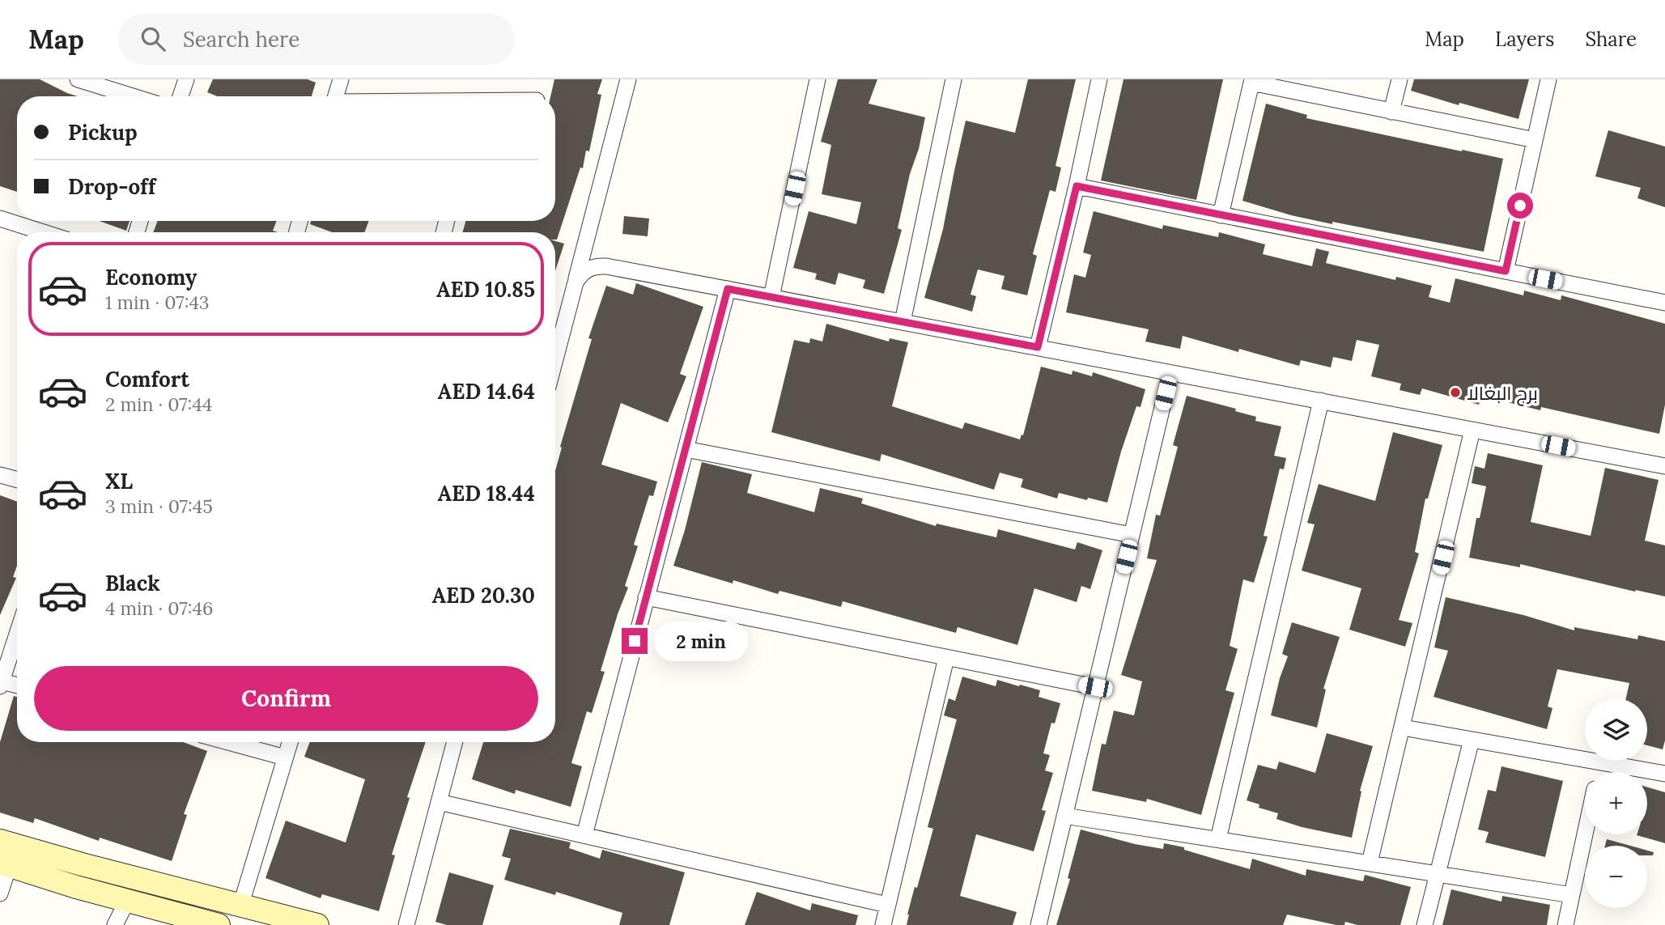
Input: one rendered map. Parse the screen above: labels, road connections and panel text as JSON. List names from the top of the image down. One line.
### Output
{"places":["برج البغالا"],"page":{"header":"Map","search":"Search here","nav":["Map","Layers","Share"],"banner":["Pickup","Drop-off"],"list":[{"name":"Economy","note":"1 min · 07:43","value":"AED 10.85"},{"name":"Comfort","note":"2 min · 07:44","value":"AED 14.64"},{"name":"XL","note":"3 min · 07:45","value":"AED 18.44"},{"name":"Black","note":"4 min · 07:46","value":"AED 20.30"}],"bubble":"2 min","buttons":"Confirm","map_buttons":["+","−"]}}
